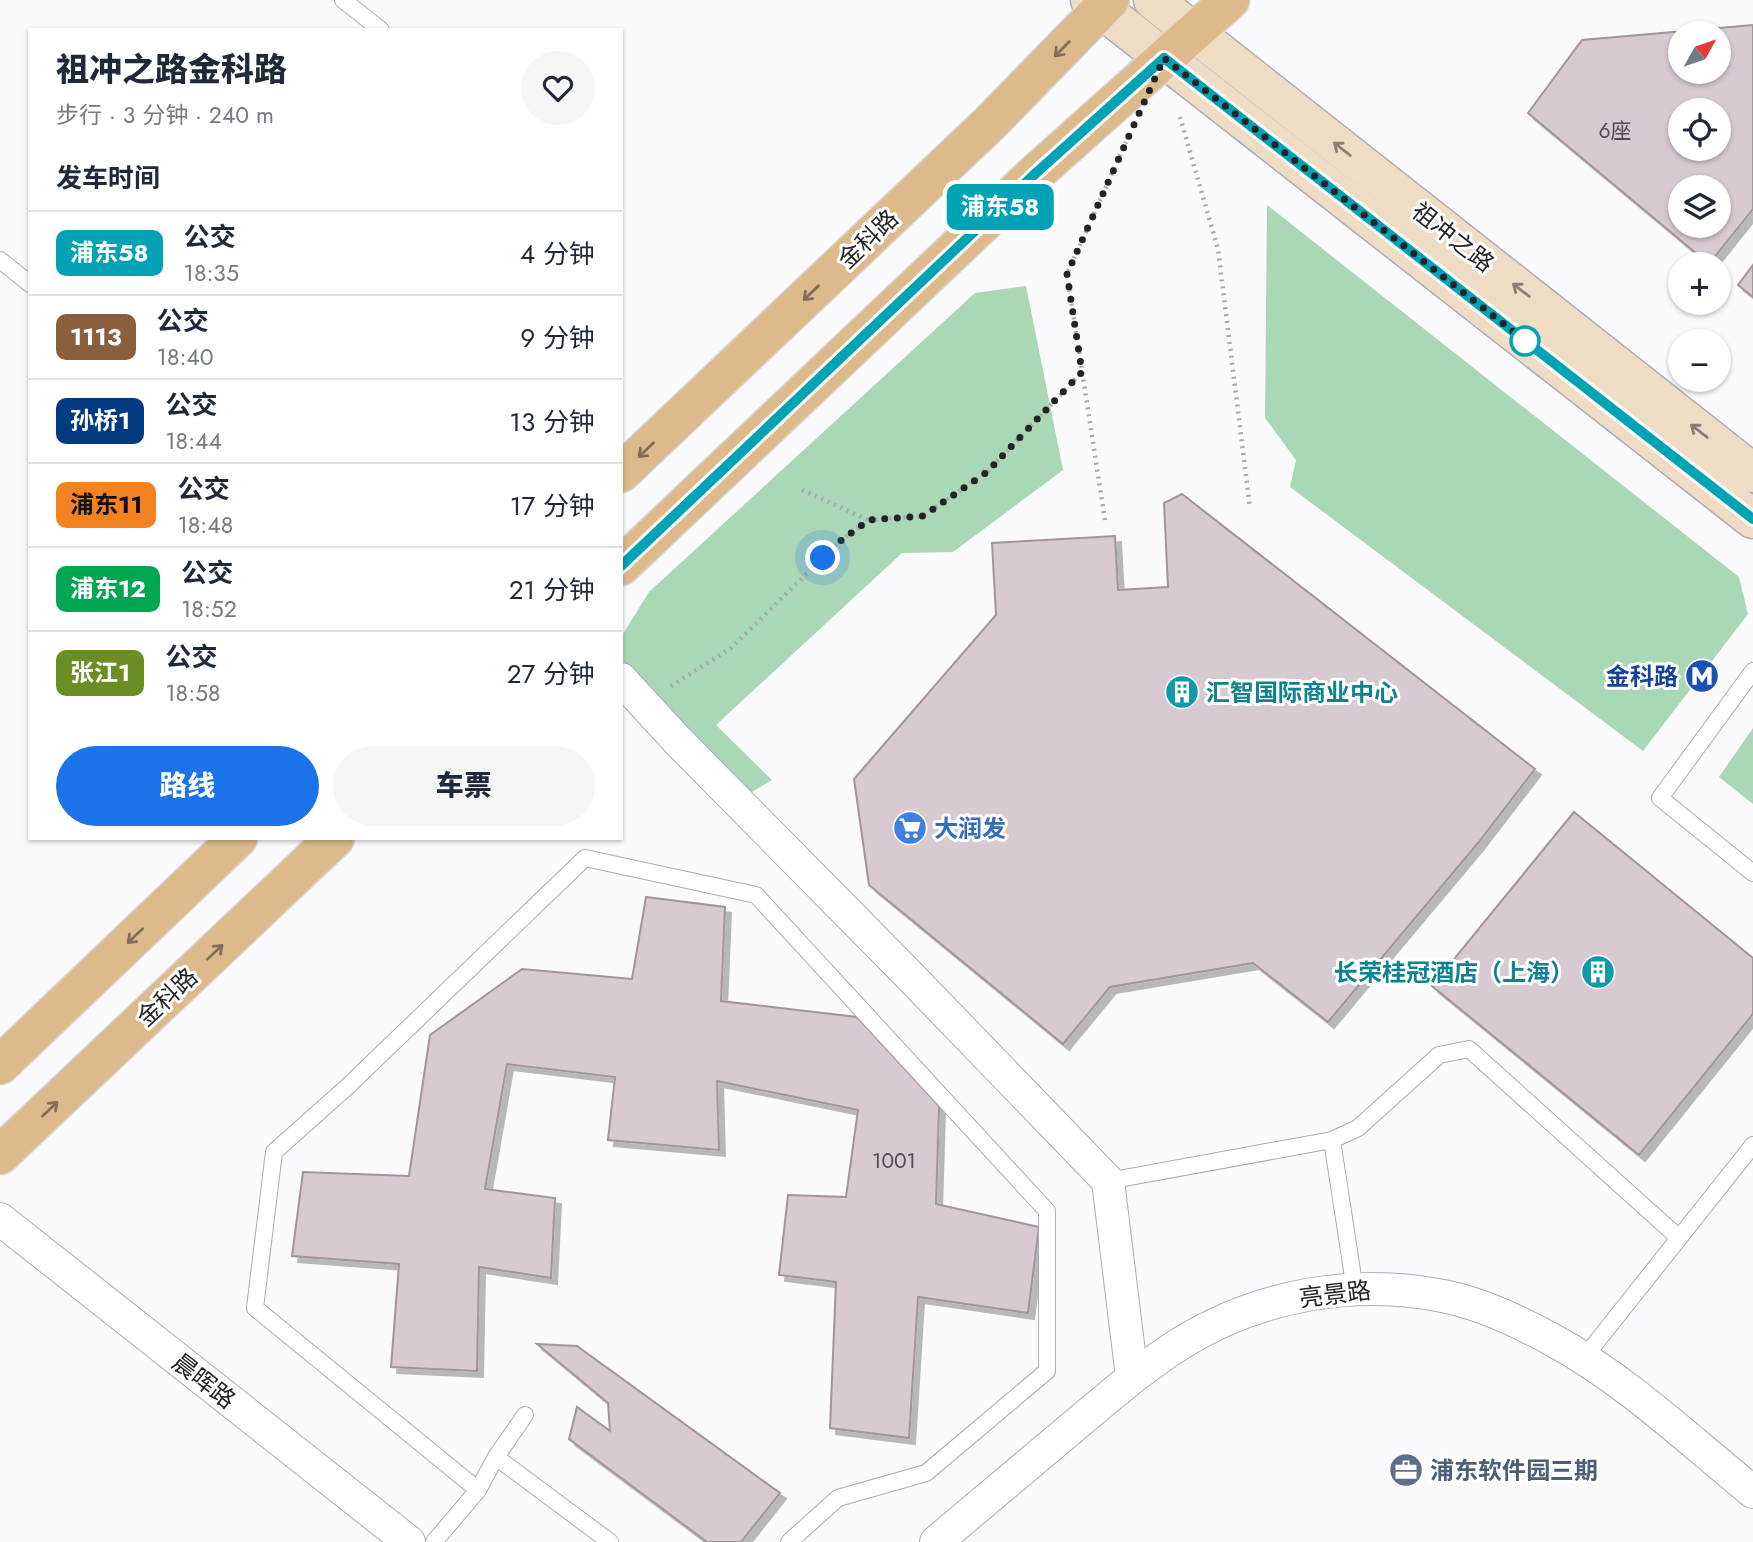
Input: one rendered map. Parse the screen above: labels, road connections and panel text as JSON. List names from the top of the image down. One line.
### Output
{"streets":{"main road":["祖冲之路","金科路"],"street":["亮景路","晨晖路"]},"crossings":[["祖冲之路","金科路"]],"places":{"metro station":["金科路"],"building":["汇智国际商业中心","长荣桂冠酒店（上海）"],"supermarket":["大润发"],"office":["浦东软件园三期"]},"lines":["bus line 浦东58"],"house_numbers":["6座","1001"],"north":"top right","page":{"on_map":"浦东58","map_buttons":["+","−"],"heading":[["祖冲之路金科路","步行 · 3 分钟 · 240 m"],"发车时间"],"list":[{"mark":"浦东58","name":"公交","note":"18:35","value":"4 分钟"},{"mark":"1113","name":"公交","note":"18:40","value":"9 分钟"},{"mark":"孙桥1","name":"公交","note":"18:44","value":"13 分钟"},{"mark":"浦东11","name":"公交","note":"18:48","value":"17 分钟"},{"mark":"浦东12","name":"公交","note":"18:52","value":"21 分钟"},{"mark":"张江1","name":"公交","note":"18:58","value":"27 分钟"}],"buttons":["路线","车票"]}}
